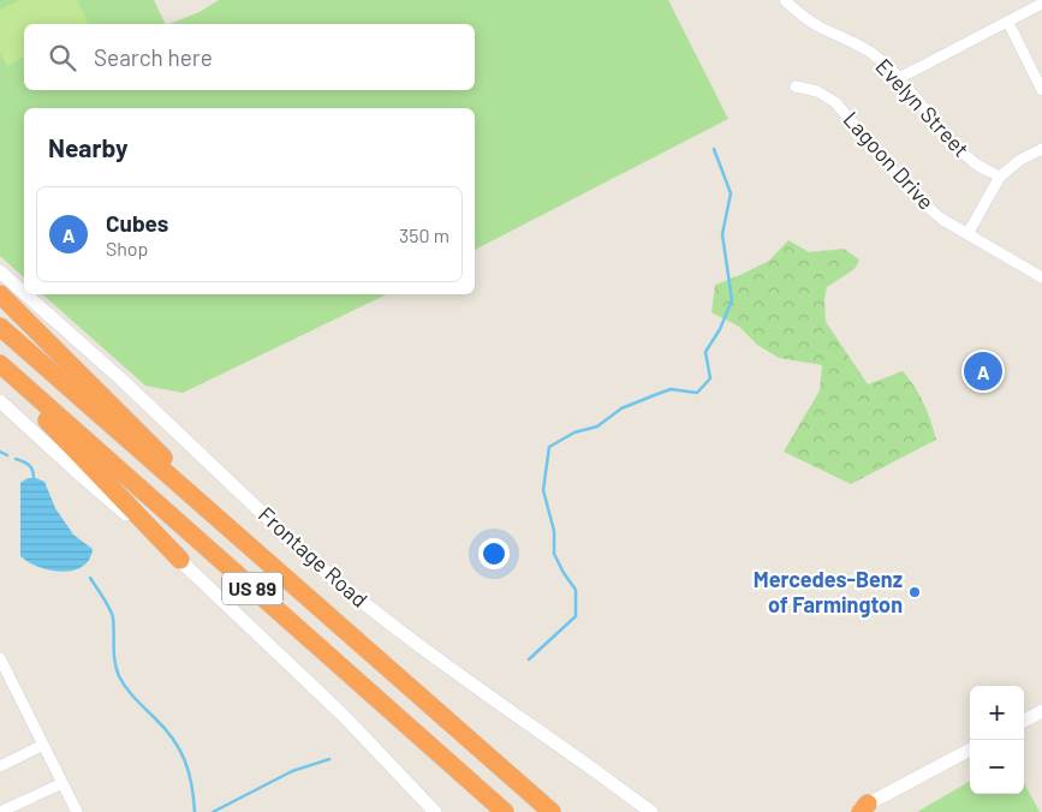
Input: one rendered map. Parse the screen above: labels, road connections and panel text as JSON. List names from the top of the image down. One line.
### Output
{"streets":{"highway":["US 89"],"main road":["Frontage Road"],"street":["Evelyn Street","Lagoon Drive"]},"places":["Mercedes-Benz of Farmington"],"page":{"search":"Search here","heading":"Nearby","list":[{"mark":"A","name":"Cubes","note":"Shop","value":"350 m"}],"pins":"A","map_buttons":["+","−"]}}
